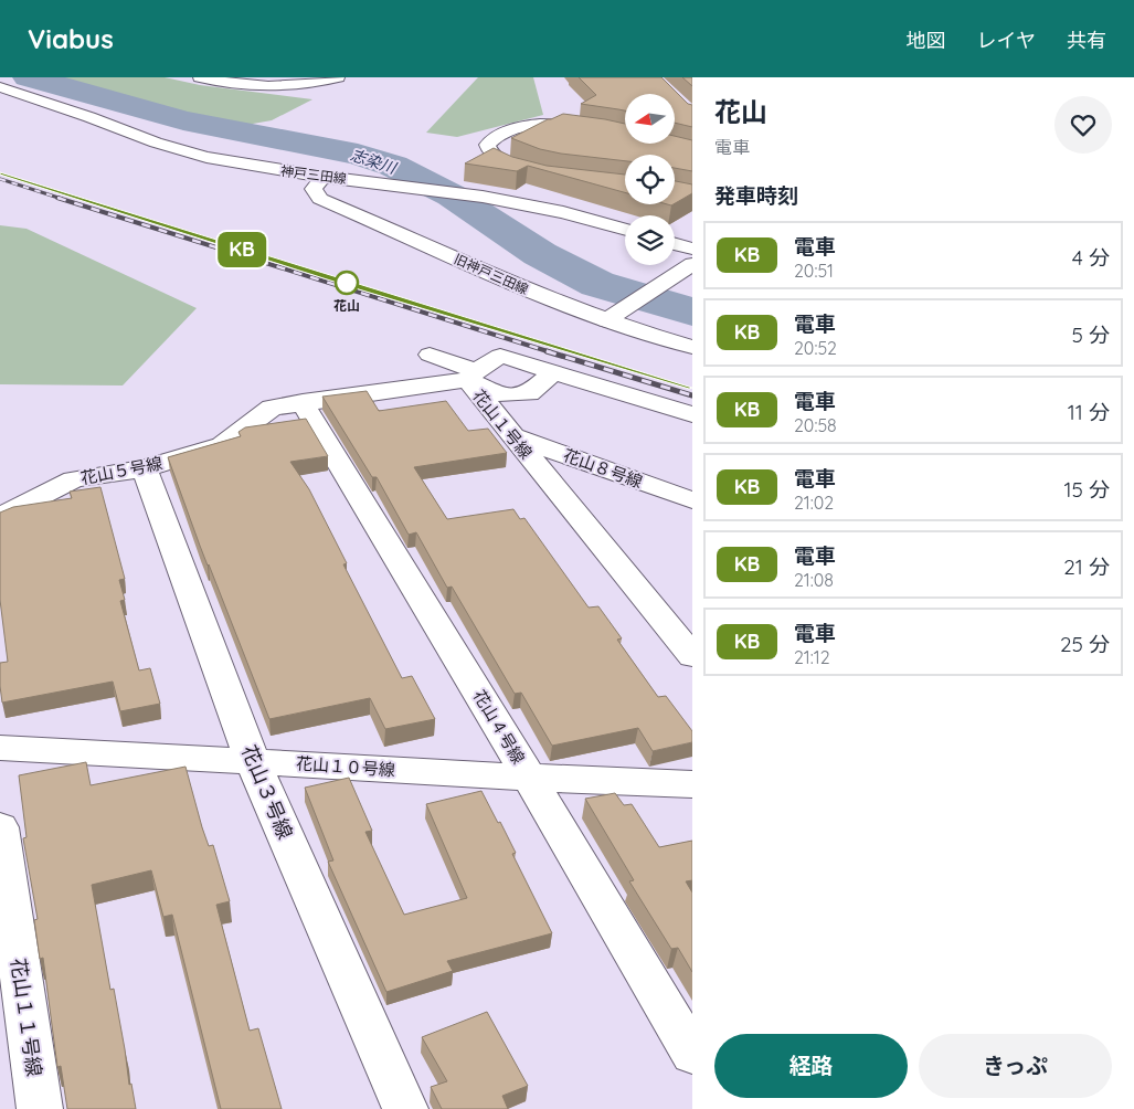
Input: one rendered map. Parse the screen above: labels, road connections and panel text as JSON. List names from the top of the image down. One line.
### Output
{"streets":{"street":["神戸三田線","旧神戸三田線","花山１号線","花山８号線","花山５号線","花山４号線","花山１０号線","花山３号線","花山１１号線"]},"crossings":[["神戸三田線","旧神戸三田線"],["花山１号線","花山８号線"],["花山１号線","花山５号線"],["花山５号線","花山４号線"],["花山５号線","花山３号線"],["花山４号線","花山１０号線"],["花山１０号線","花山３号線"]],"water":["志染川"],"places":["花山"],"north":"left","page":{"header":"Viabus","nav":["地図","レイヤ","共有"],"on_map":"KB","heading":[["花山","電車"],"発車時刻"],"list":[{"mark":"KB","name":"電車","note":"20:51","value":"4 分"},{"mark":"KB","name":"電車","note":"20:52","value":"5 分"},{"mark":"KB","name":"電車","note":"20:58","value":"11 分"},{"mark":"KB","name":"電車","note":"21:02","value":"15 分"},{"mark":"KB","name":"電車","note":"21:08","value":"21 分"},{"mark":"KB","name":"電車","note":"21:12","value":"25 分"}],"buttons":["経路","きっぷ"]}}
